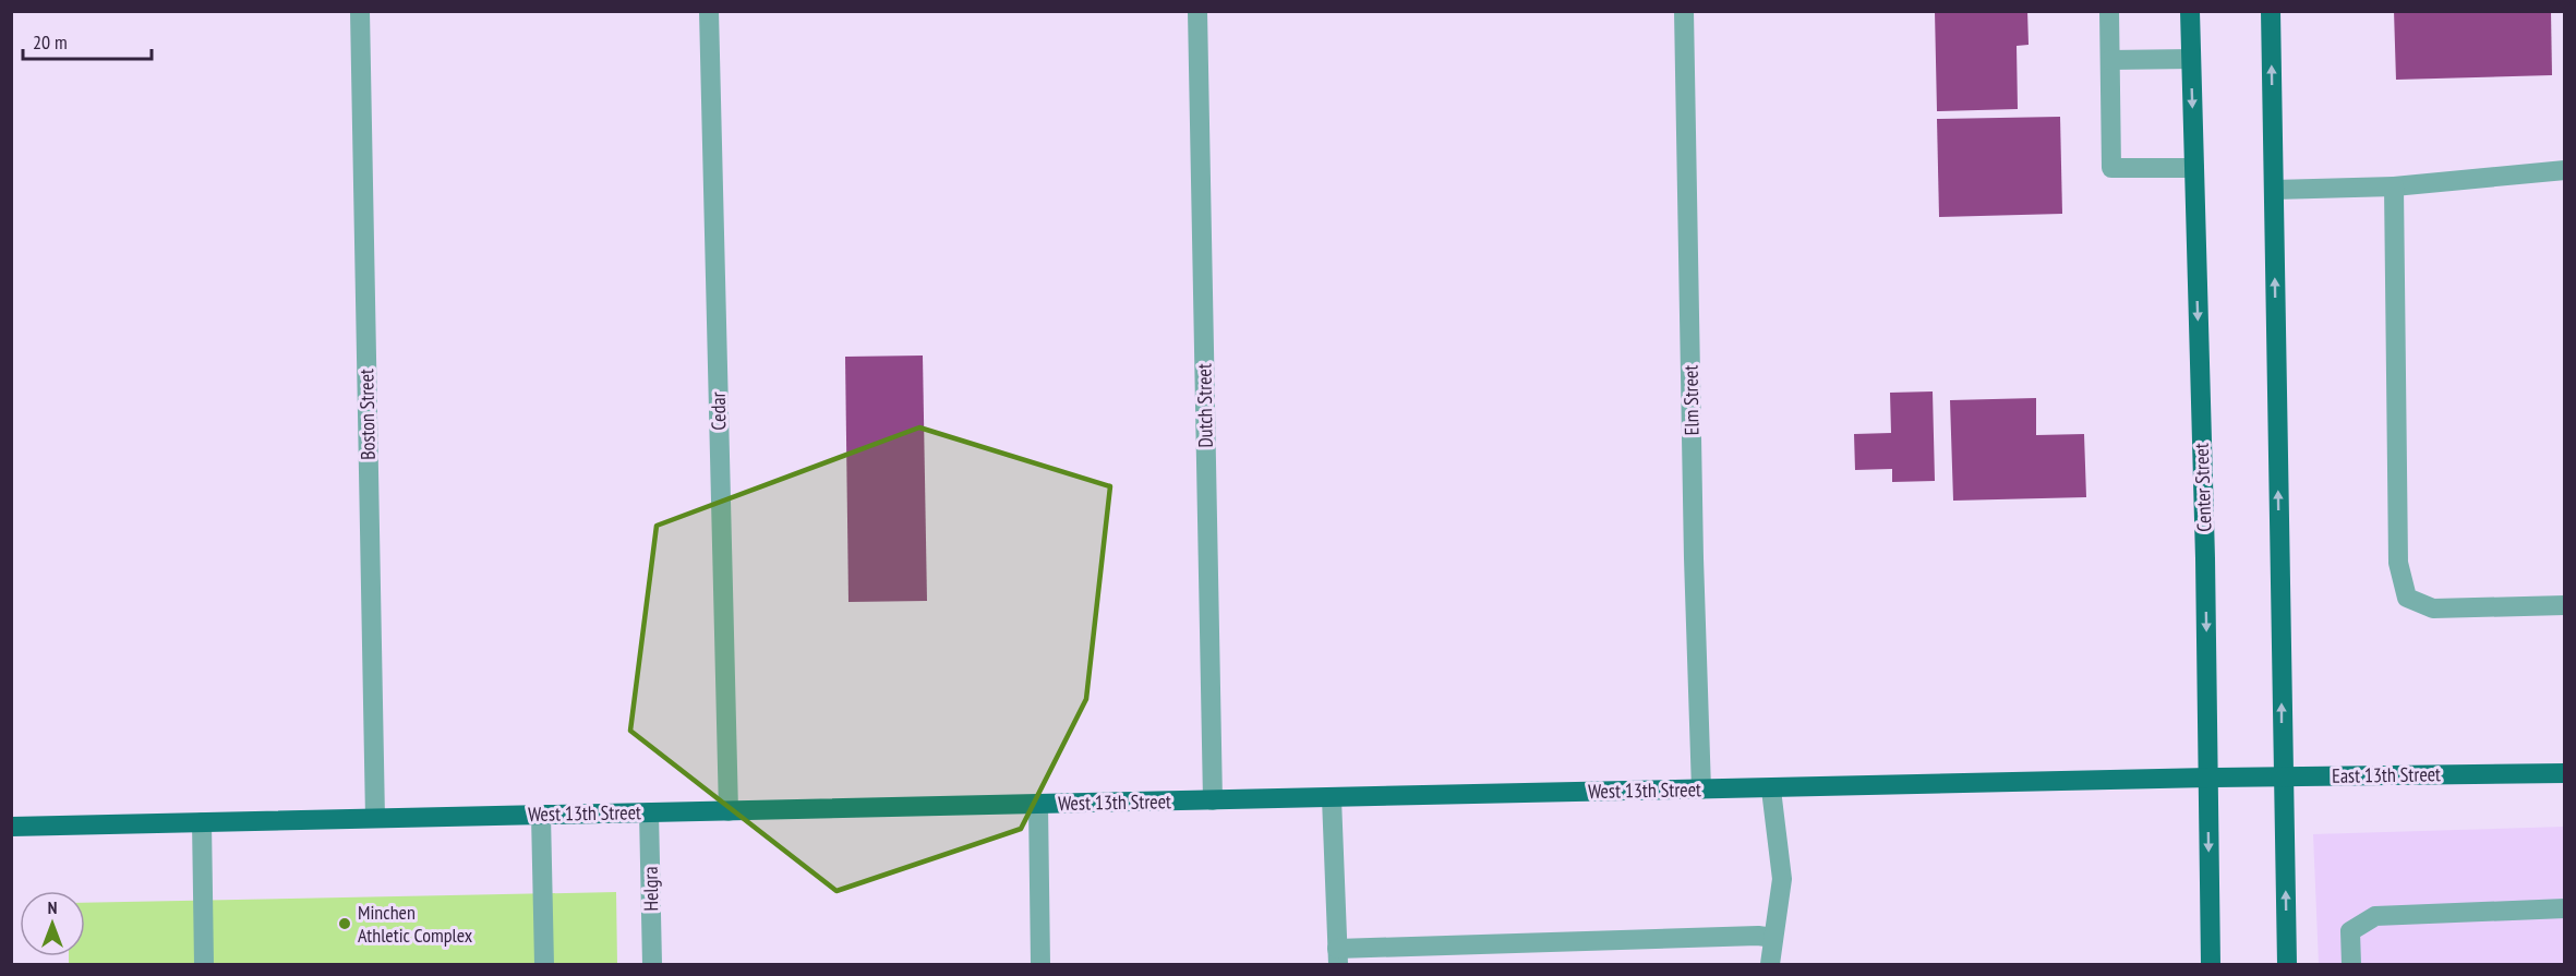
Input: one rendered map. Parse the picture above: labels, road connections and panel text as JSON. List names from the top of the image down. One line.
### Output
{"streets":{"main road":["Center Street","East 13th Street","West 13th Street"],"street":["Elm Street","Dutch Street","Cedar","Boston Street","Helgra"]},"crossings":[["Elm Street","West 13th Street"],["Dutch Street","West 13th Street"],["Cedar","West 13th Street"],["Boston Street","West 13th Street"],["Center Street","East 13th Street"],["Center Street","West 13th Street"],["East 13th Street","West 13th Street"],["West 13th Street","Helgra"]],"places":["Minchen Athletic Complex"],"scale_bar":"20 m","north":"top"}
